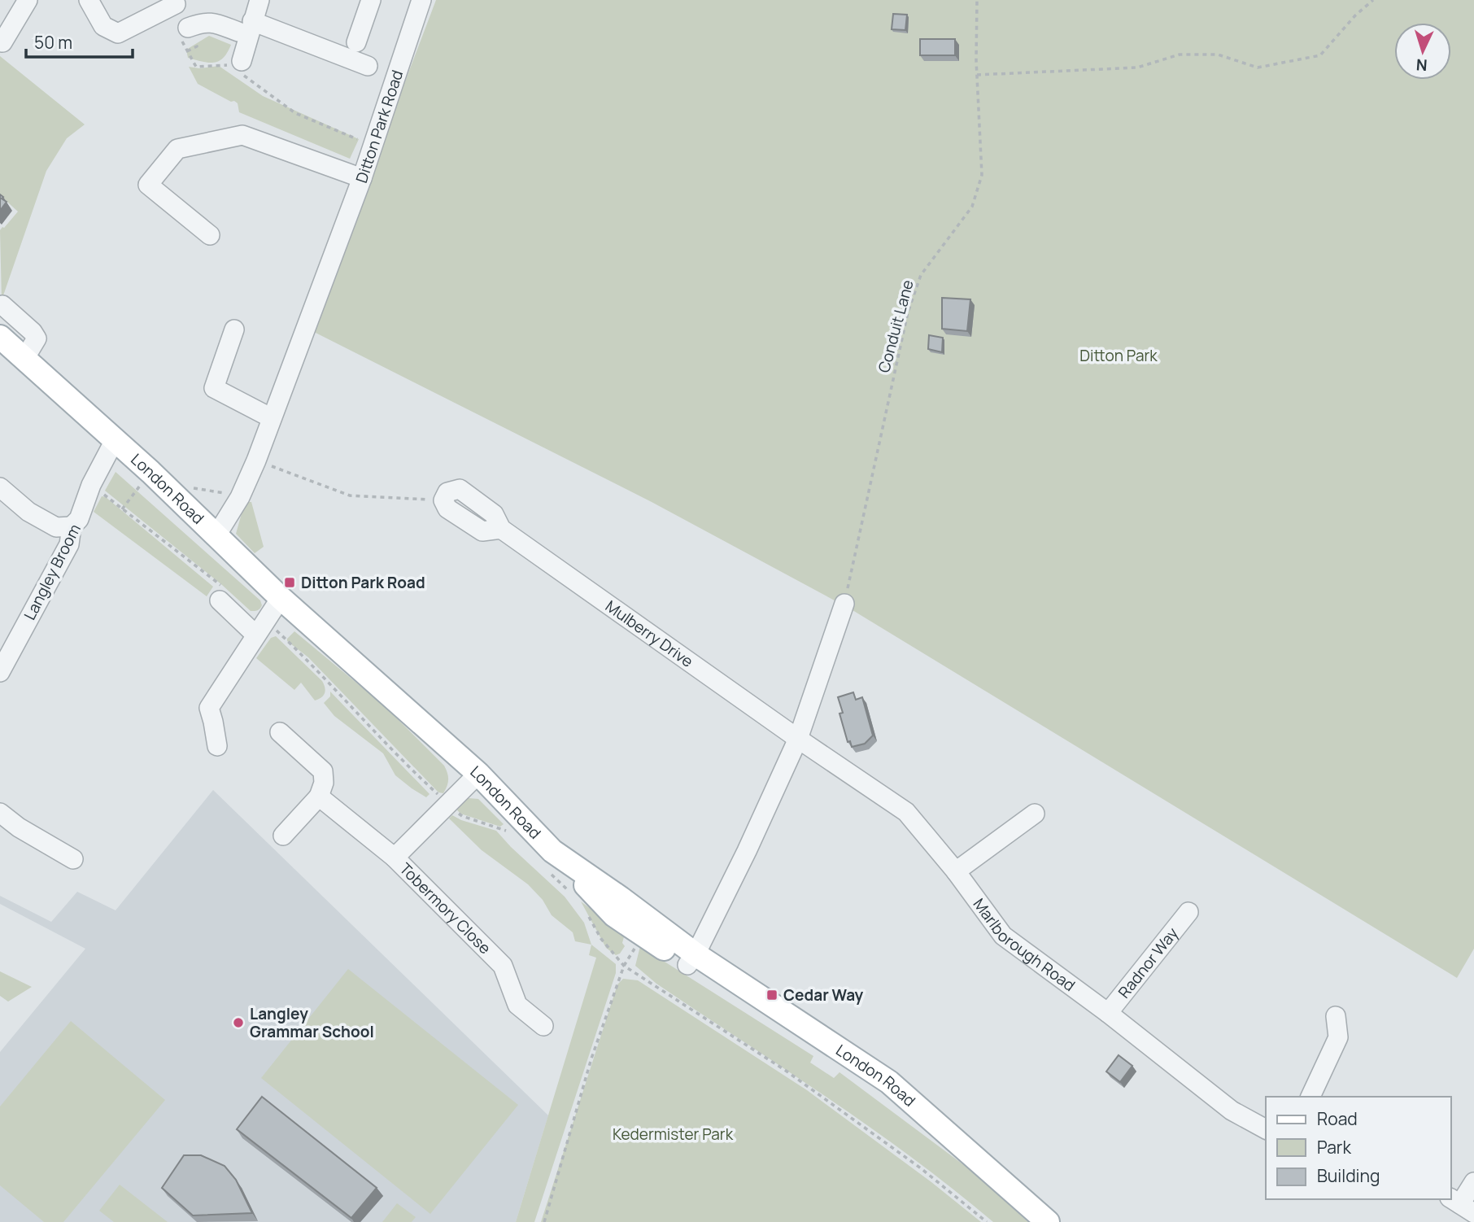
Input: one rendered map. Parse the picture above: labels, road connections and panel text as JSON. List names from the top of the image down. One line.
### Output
{"streets":{"main road":["London Road"],"street":["Ditton Park Road","Langley Broom","Mulberry Drive","Tobermory Close","Marlborough Road","Radnor Way"],"path":["Conduit Lane"]},"crossings":[["Ditton Park Road","London Road"],["London Road","Langley Broom"],["London Road","Tobermory Close"],["Mulberry Drive","Marlborough Road"],["Marlborough Road","Radnor Way"]],"parks":["Ditton Park","Kedermister Park"],"places":{"transit":["Ditton Park Road","Cedar Way"],"other":["Langley Grammar School"]},"legend":["Road","Park","Building"],"scale_bar":"50 m","north":"bottom"}
